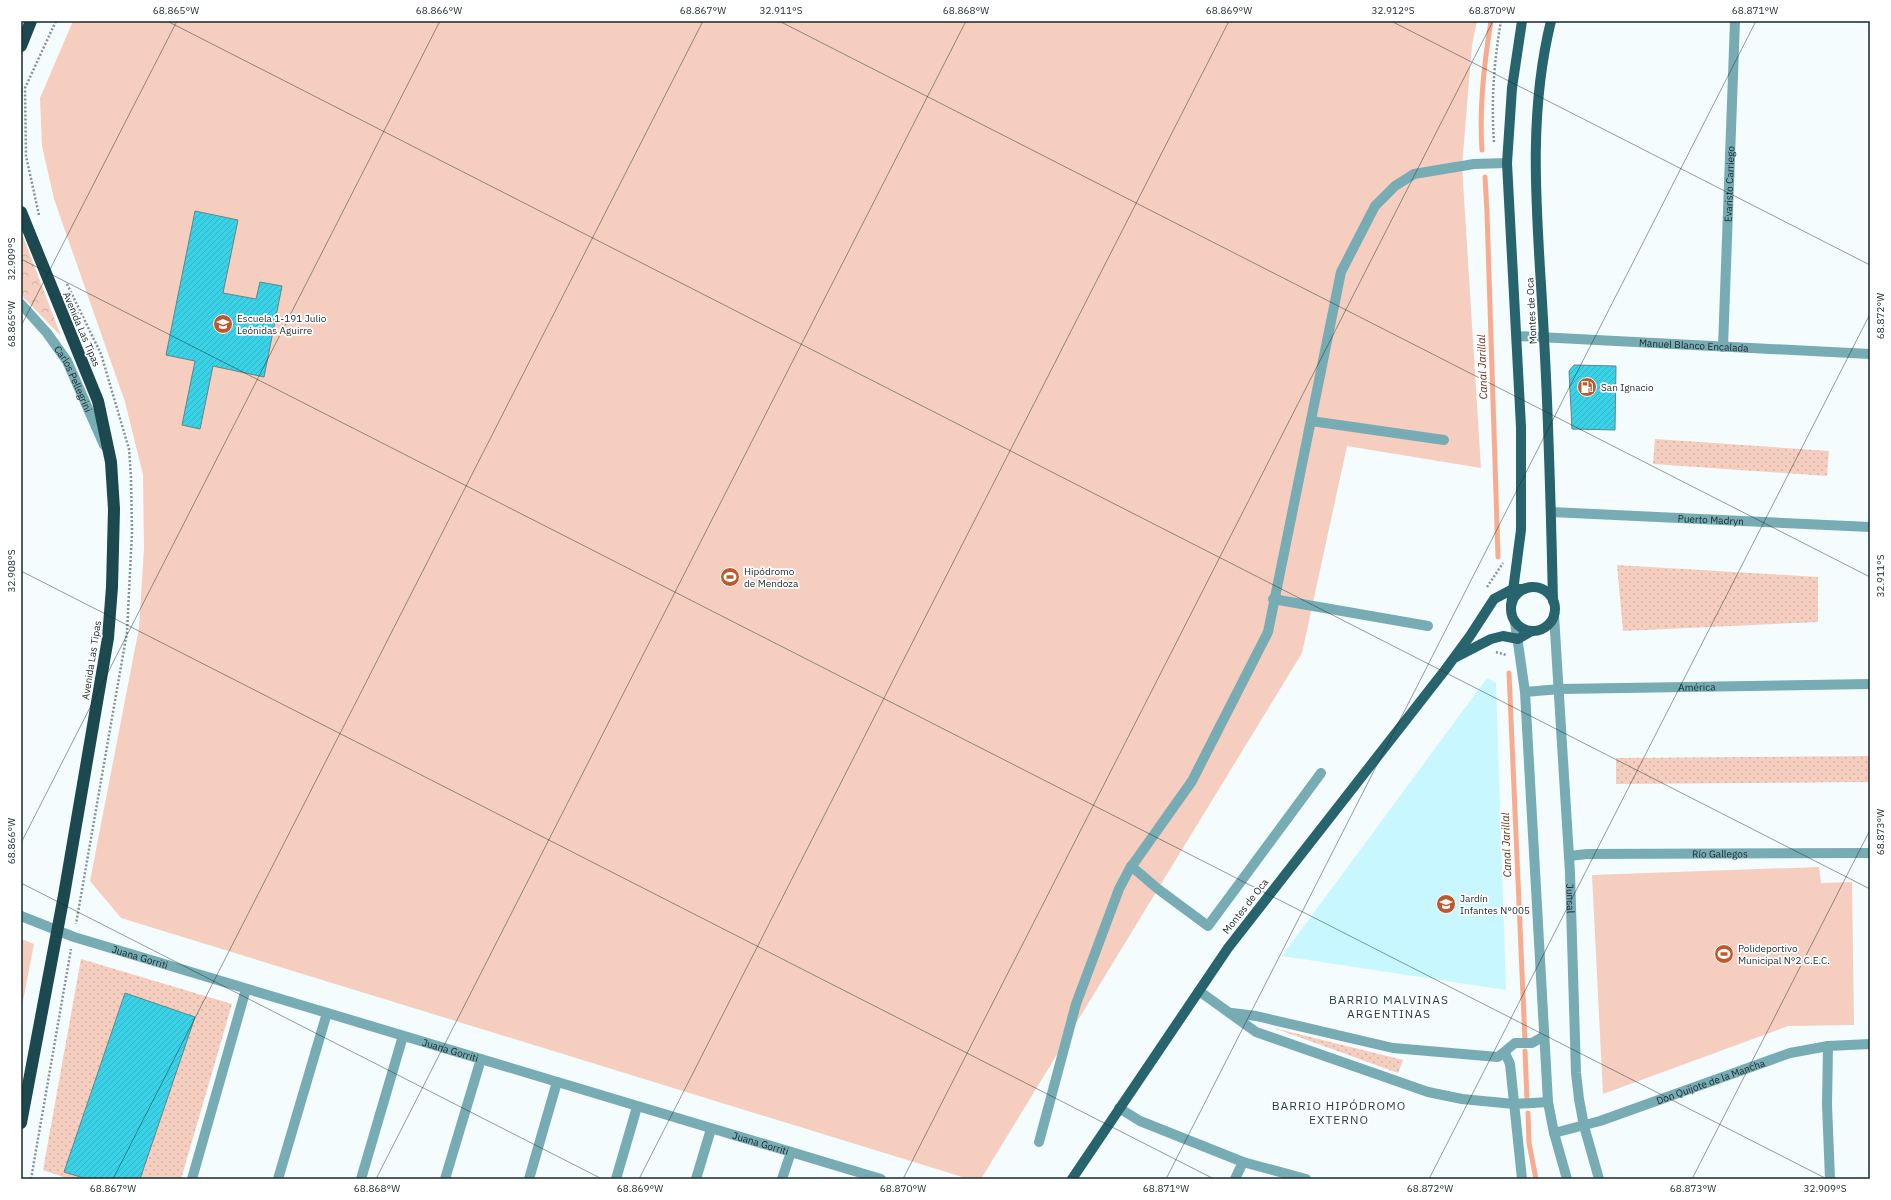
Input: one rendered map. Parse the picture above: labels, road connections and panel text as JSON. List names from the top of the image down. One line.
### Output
{"streets":{"highway":["Avenida Las Tipas"],"main road":["Montes de Oca"],"street":["Evaristo Carriego","Manuel Blanco Encalada","Carlos Pellegrini","Puerto Madryn","América","Río Gallegos","Juncal","Juana Gorriti","Don Quijote de la Mancha"]},"crossings":[["Evaristo Carriego","Manuel Blanco Encalada"],["Montes de Oca","Manuel Blanco Encalada"],["Montes de Oca","Puerto Madryn"],["Montes de Oca","Juncal"],["Avenida Las Tipas","Carlos Pellegrini"],["Avenida Las Tipas","Juana Gorriti"],["América","Juncal"],["Río Gallegos","Juncal"],["Juncal","Don Quijote de la Mancha"]],"districts":["BARRIO MALVINAS ARGENTINAS","BARRIO HIPÓDROMO EXTERNO"],"water":["Canal Jarillal"],"places":{"school or university":["Escuela 1-191 Julio Leónidas Aguirre","Jardín Infantes N°005"],"fuel station":["San Ignacio"],"sports":["Hipódromo de Mendoza","Polideportivo Municipal N°2 C.E.C."]},"coordinates":["68.865°W","68.866°W","68.867°W","32.911°S","68.868°W","68.869°W","32.912°S","68.870°W","68.871°W","32.909°S","68.872°W","32.908°S","68.873°W"]}
